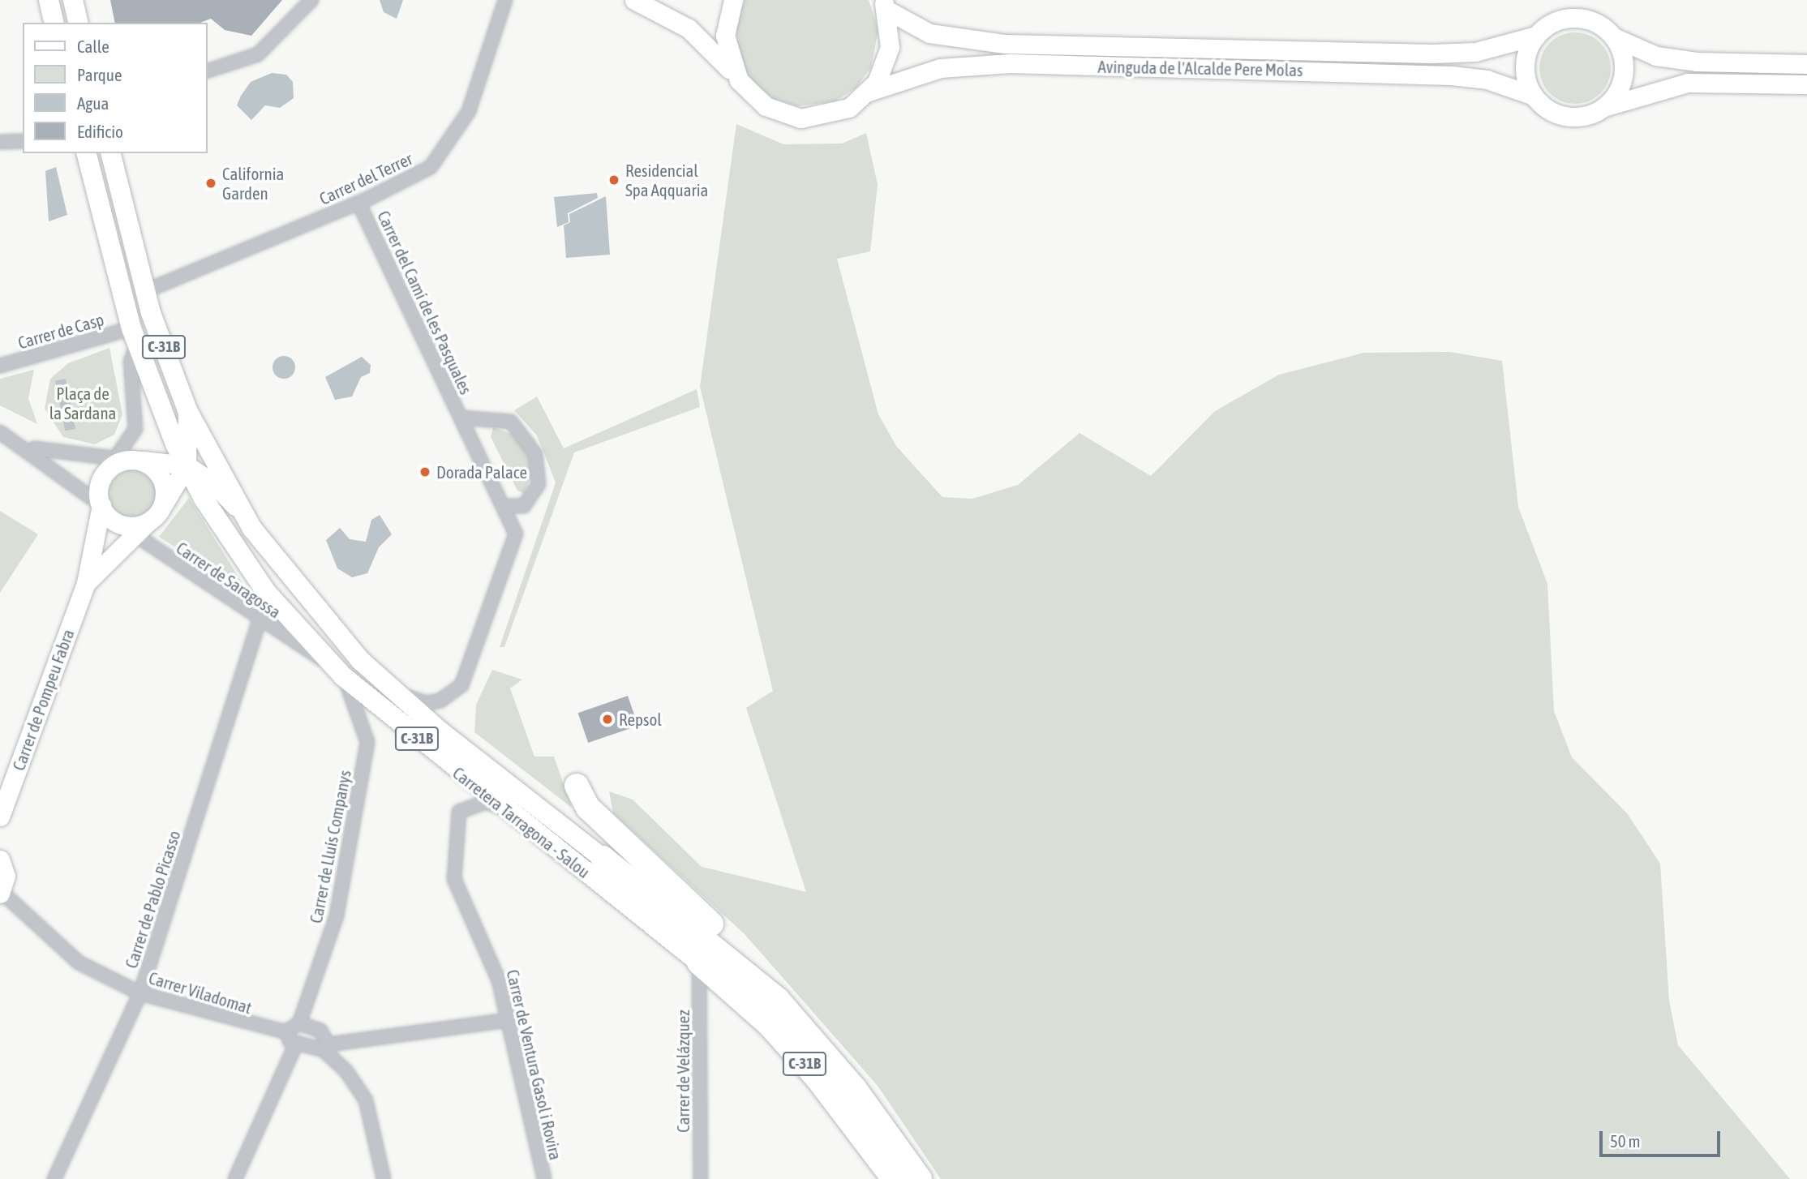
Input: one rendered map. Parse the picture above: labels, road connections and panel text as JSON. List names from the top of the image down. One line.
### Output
{"streets":{"highway":["C-31B","Carretera Tarragona - Salou"],"street":["Avinguda de l'Alcalde Pere Molas","Carrer del Terrer","Carrer del Camí de les Pasquales","Carrer de Casp","Carrer de Saragossa","Carrer de Pompeu Fabra","Carrer de Lluís Companys","Carrer de Pablo Picasso","Carrer Viladomat","Carrer de Ventura Gasol i Rovira","Carrer de Velázquez"]},"crossings":[["Carrer del Terrer","Carrer del Camí de les Pasquales"],["Carrer del Terrer","Carretera Tarragona - Salou"],["Carrer del Camí de les Pasquales","Carretera Tarragona - Salou"],["Carrer de Casp","Carretera Tarragona - Salou"],["Carrer de Saragossa","Carrer de Pompeu Fabra"],["Carrer de Saragossa","Carretera Tarragona - Salou"],["Carrer de Saragossa","Carrer de Lluís Companys"],["Carrer de Saragossa","Carrer de Pablo Picasso"],["Carrer de Pompeu Fabra","Carretera Tarragona - Salou"],["Carretera Tarragona - Salou","Carrer de Lluís Companys"],["Carretera Tarragona - Salou","Carrer de Ventura Gasol i Rovira"],["Carretera Tarragona - Salou","Carrer de Velázquez"],["Carrer de Pablo Picasso","Carrer Viladomat"]],"parks":["Plaça de la Sardana"],"places":["Residencial Spa Aqquaria","California Garden","Dorada Palace","Repsol"],"legend":["Calle","Parque","Agua","Edificio"],"scale_bar":"50 m"}
